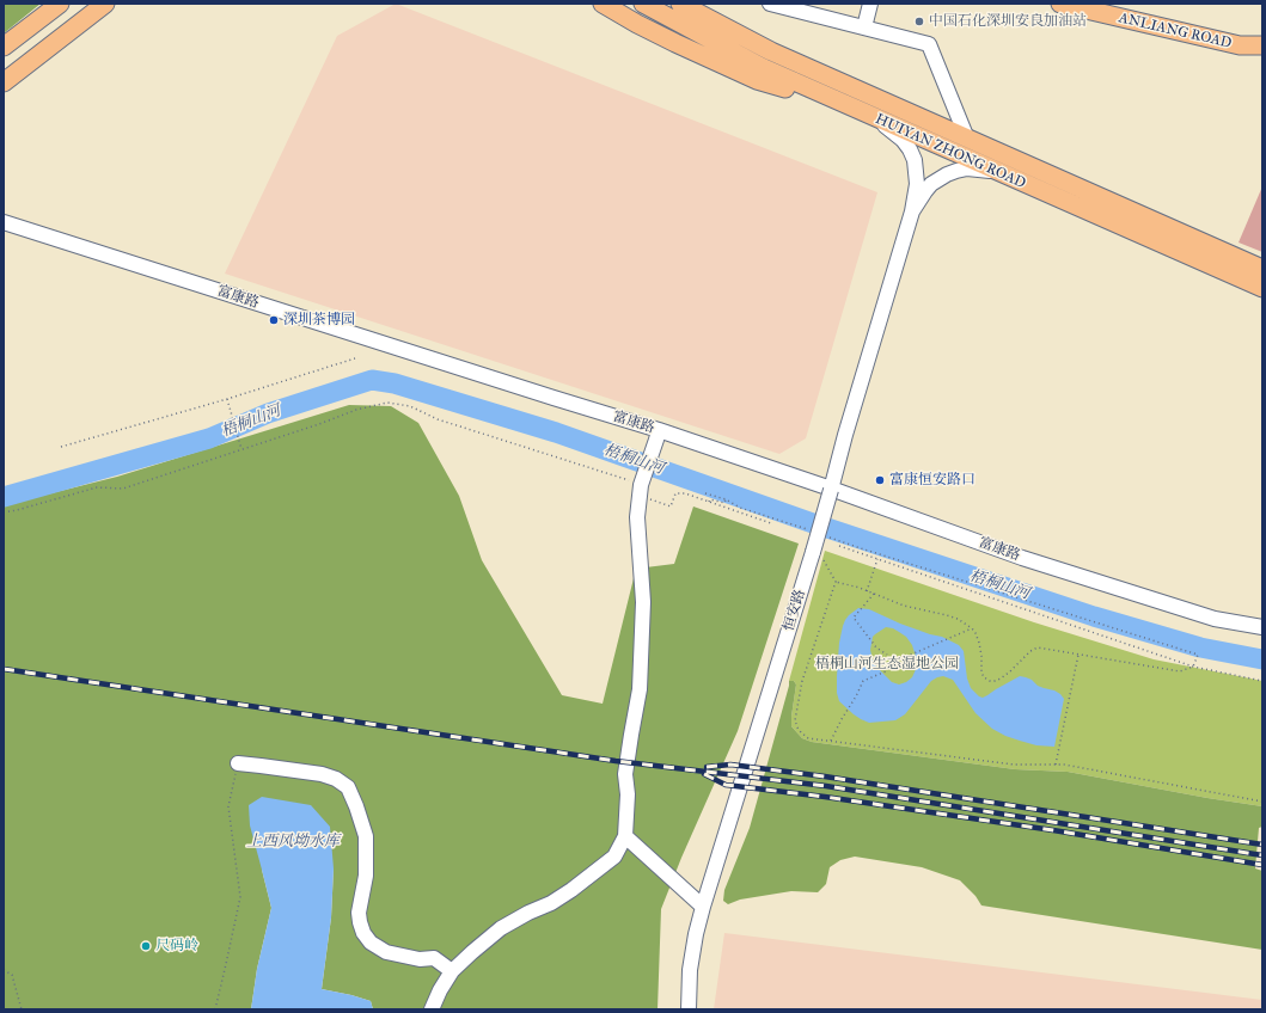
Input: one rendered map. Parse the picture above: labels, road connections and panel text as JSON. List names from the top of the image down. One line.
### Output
{"streets":{"main road":["ANLIANG ROAD","HUIYAN ZHONG ROAD"],"street":["富康路","恒安路"]},"crossings":[["富康路","恒安路"]],"water":["梧桐山河","上西风坳水库"],"parks":["梧桐山河生态湿地公园"],"places":["中国石化深圳安良加油站","深圳茶博园","富康恒安路口","尺码岭"]}
